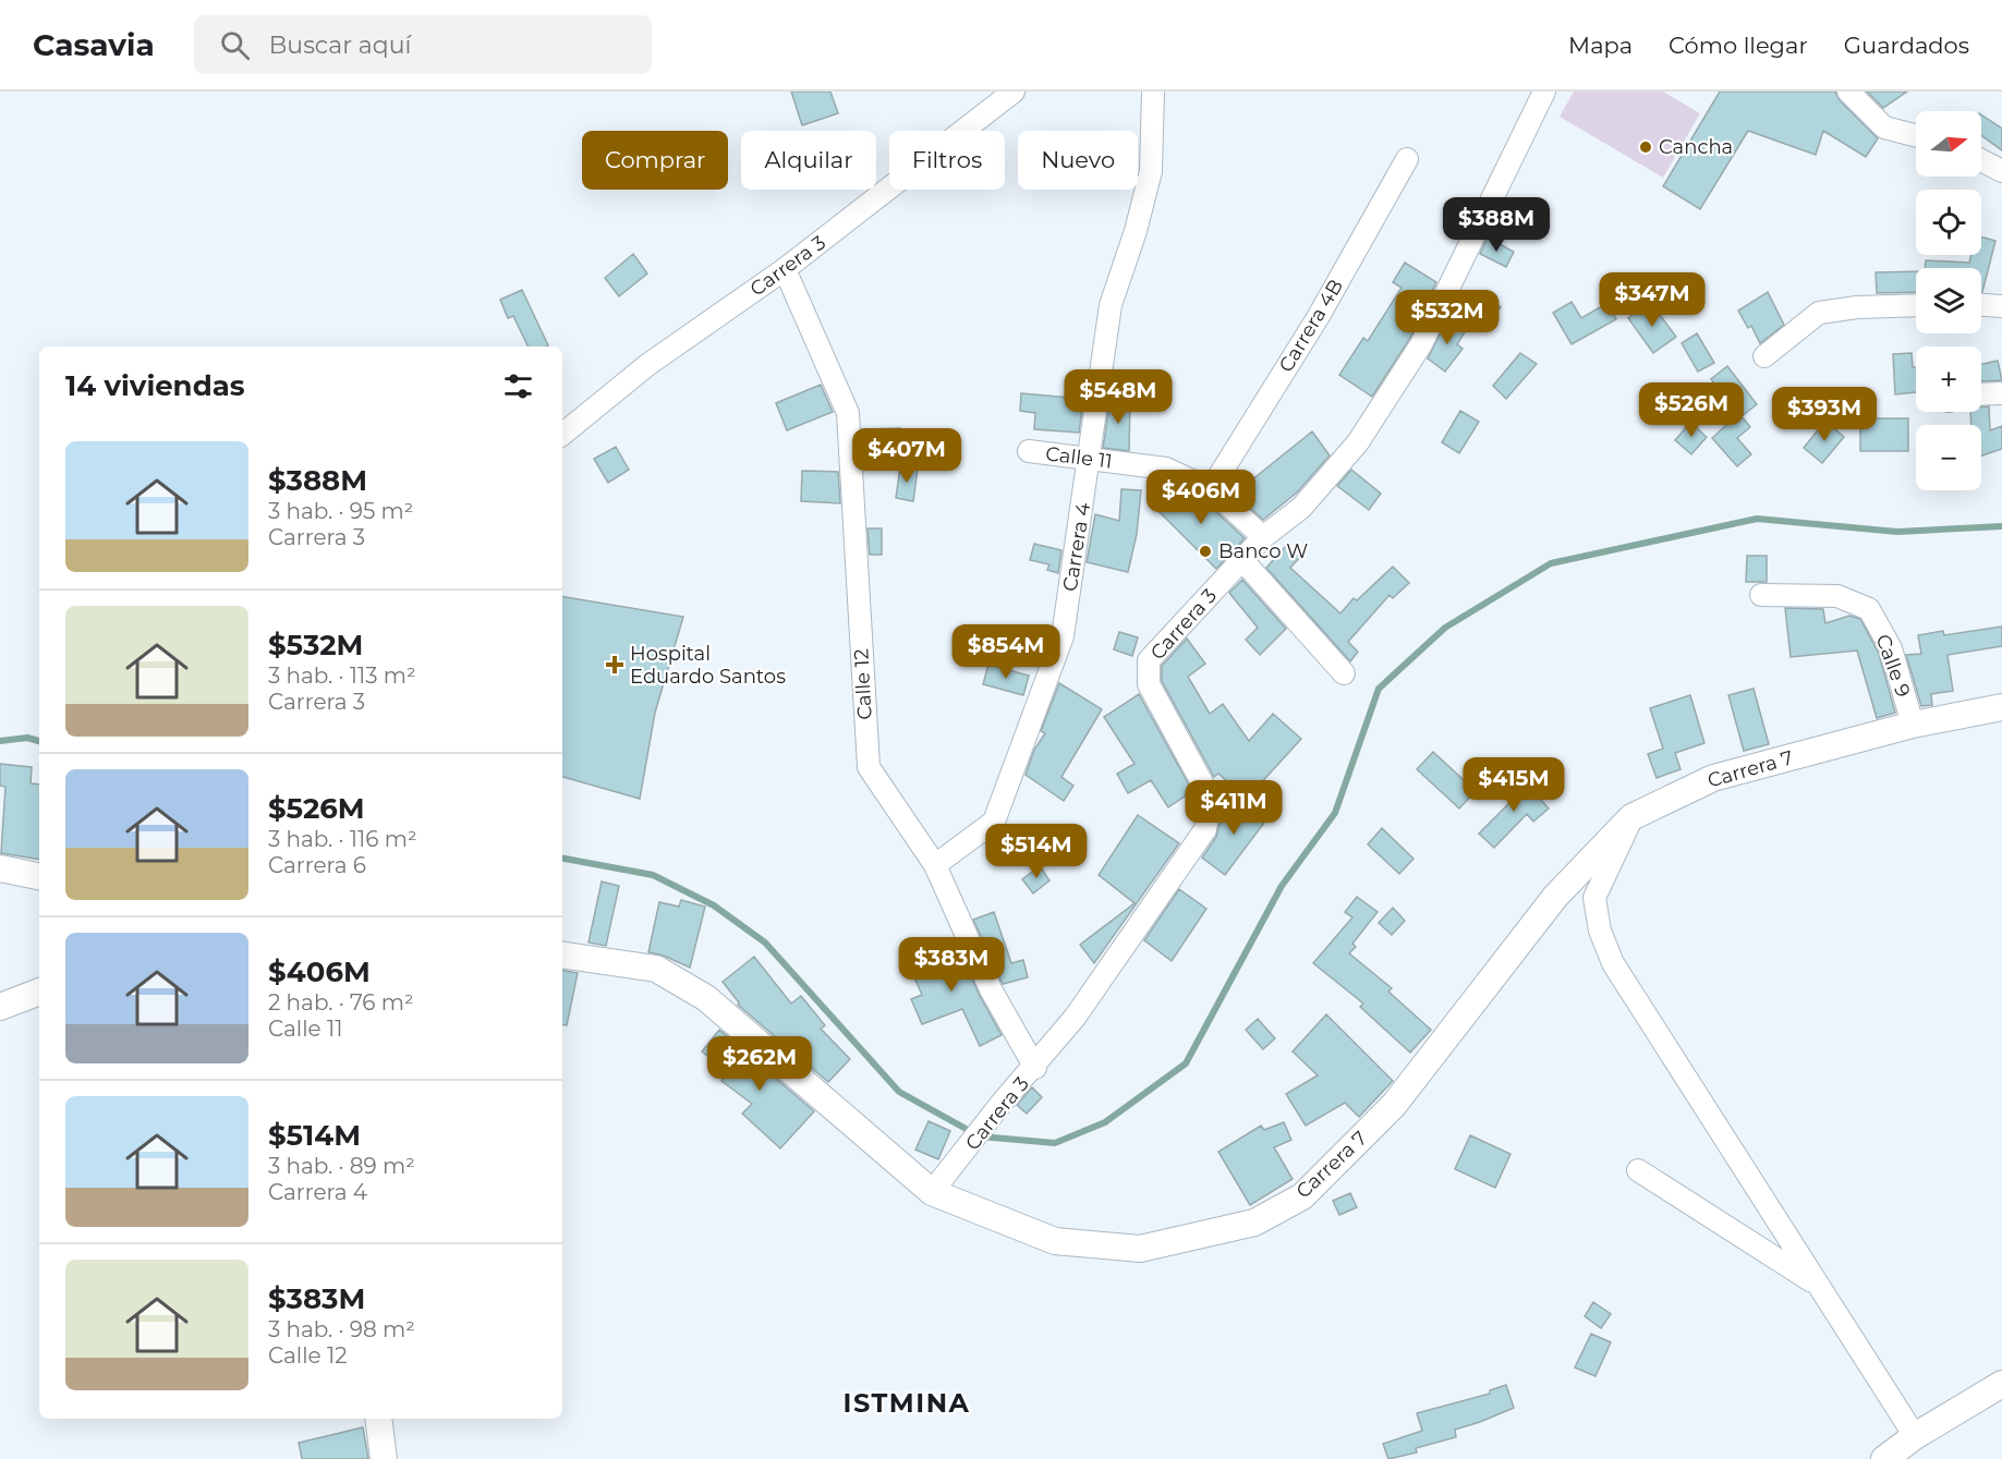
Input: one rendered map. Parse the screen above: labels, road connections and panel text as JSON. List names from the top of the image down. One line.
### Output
{"streets":{"main road":["Carrera 7"],"street":["Carrera 3","Carrera 4B","Calle 11","Carrera 4","Calle 9","Calle 12"]},"crossings":[["Carrera 3","Calle 11"],["Carrera 3","Calle 12"],["Carrera 3","Carrera 7"],["Carrera 4B","Calle 11"],["Calle 11","Carrera 4"],["Carrera 4","Calle 12"],["Calle 9","Carrera 7"]],"districts":["ISTMINA"],"places":{"other":["Cancha","Banco W"],"health":["Hospital Eduardo Santos"]},"north":"right","page":{"header":"Casavia","search":"Buscar aquí","nav":["Mapa","Cómo llegar","Guardados"],"map_buttons":["+","−"],"chip":["Comprar","Alquilar","Filtros","Nuevo"],"price":["$388M","$347M","$532M","$548M","$526M","$393M","$407M","$406M","$854M","$415M","$411M","$514M","$383M","$262M"],"heading":"14 viviendas","list":[{"name":"$388M","note":"3 hab. · 95 m² · Carrera 3"},{"name":"$532M","note":"3 hab. · 113 m² · Carrera 3"},{"name":"$526M","note":"3 hab. · 116 m² · Carrera 6"},{"name":"$406M","note":"2 hab. · 76 m² · Calle 11"},{"name":"$514M","note":"3 hab. · 89 m² · Carrera 4"},{"name":"$383M","note":"3 hab. · 98 m² · Calle 12"}]}}
